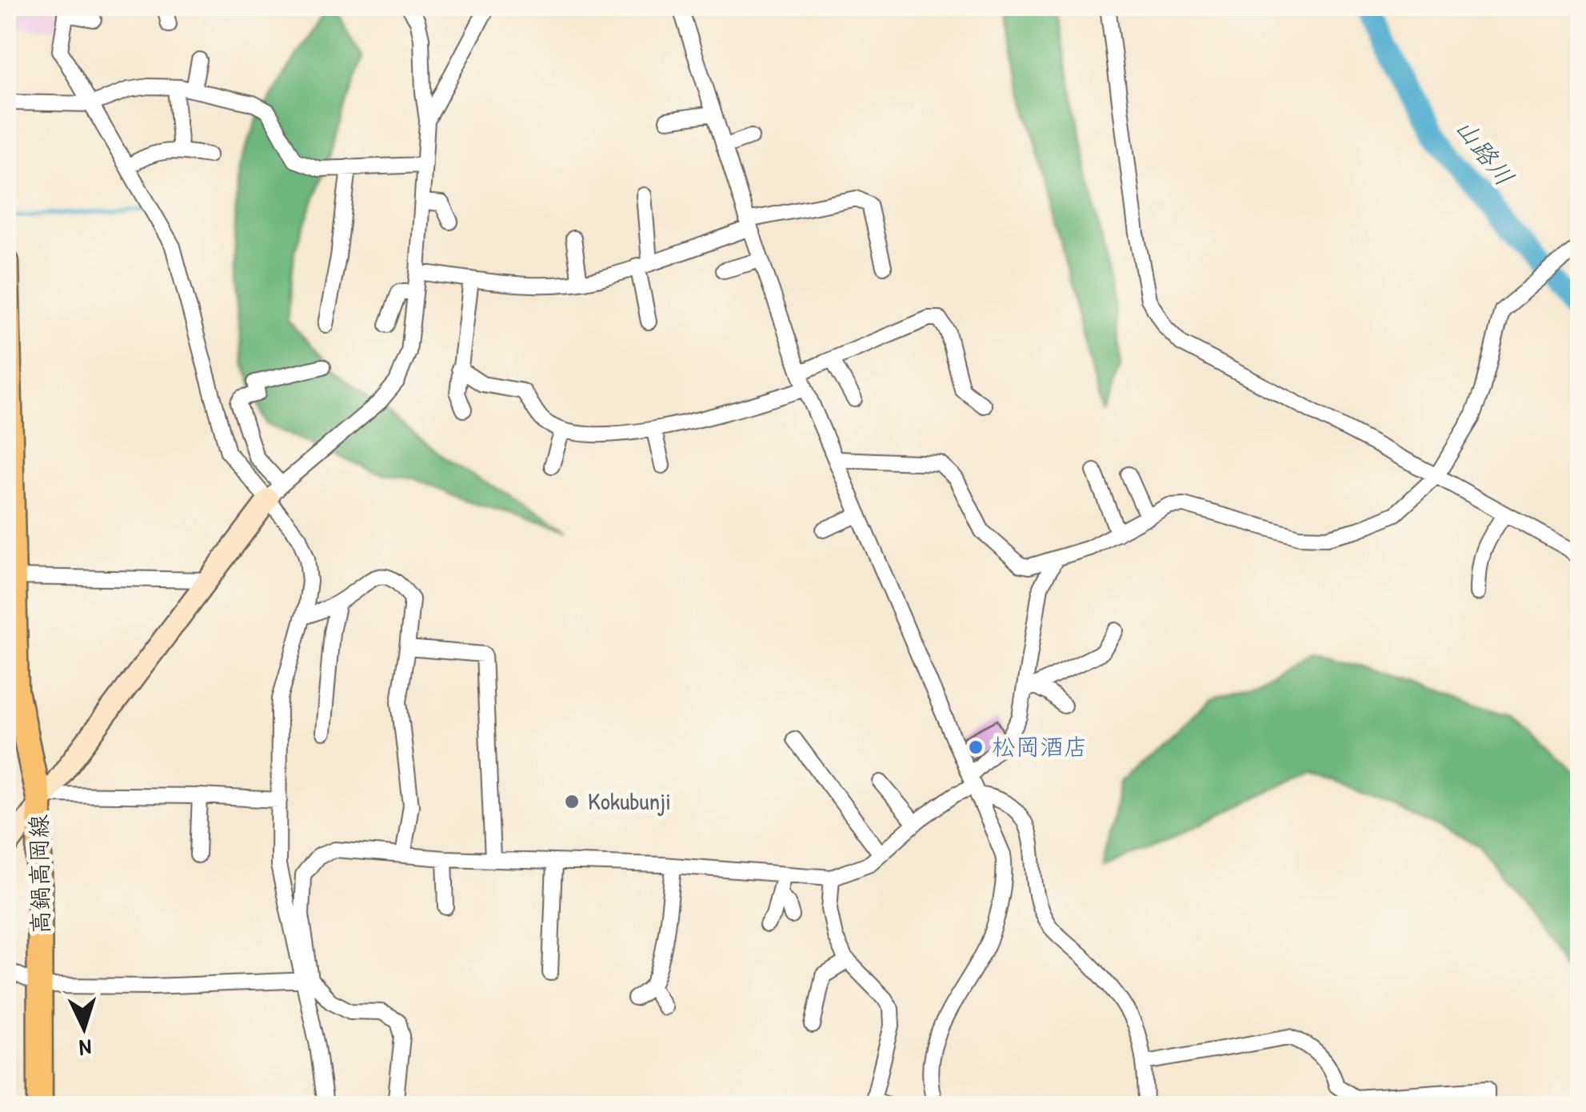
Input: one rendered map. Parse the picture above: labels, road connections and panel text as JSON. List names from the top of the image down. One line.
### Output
{"streets":{"main road":["高鍋高岡線"]},"water":["山路川"],"places":["松岡酒店","Kokubunji"],"north":"bottom"}
